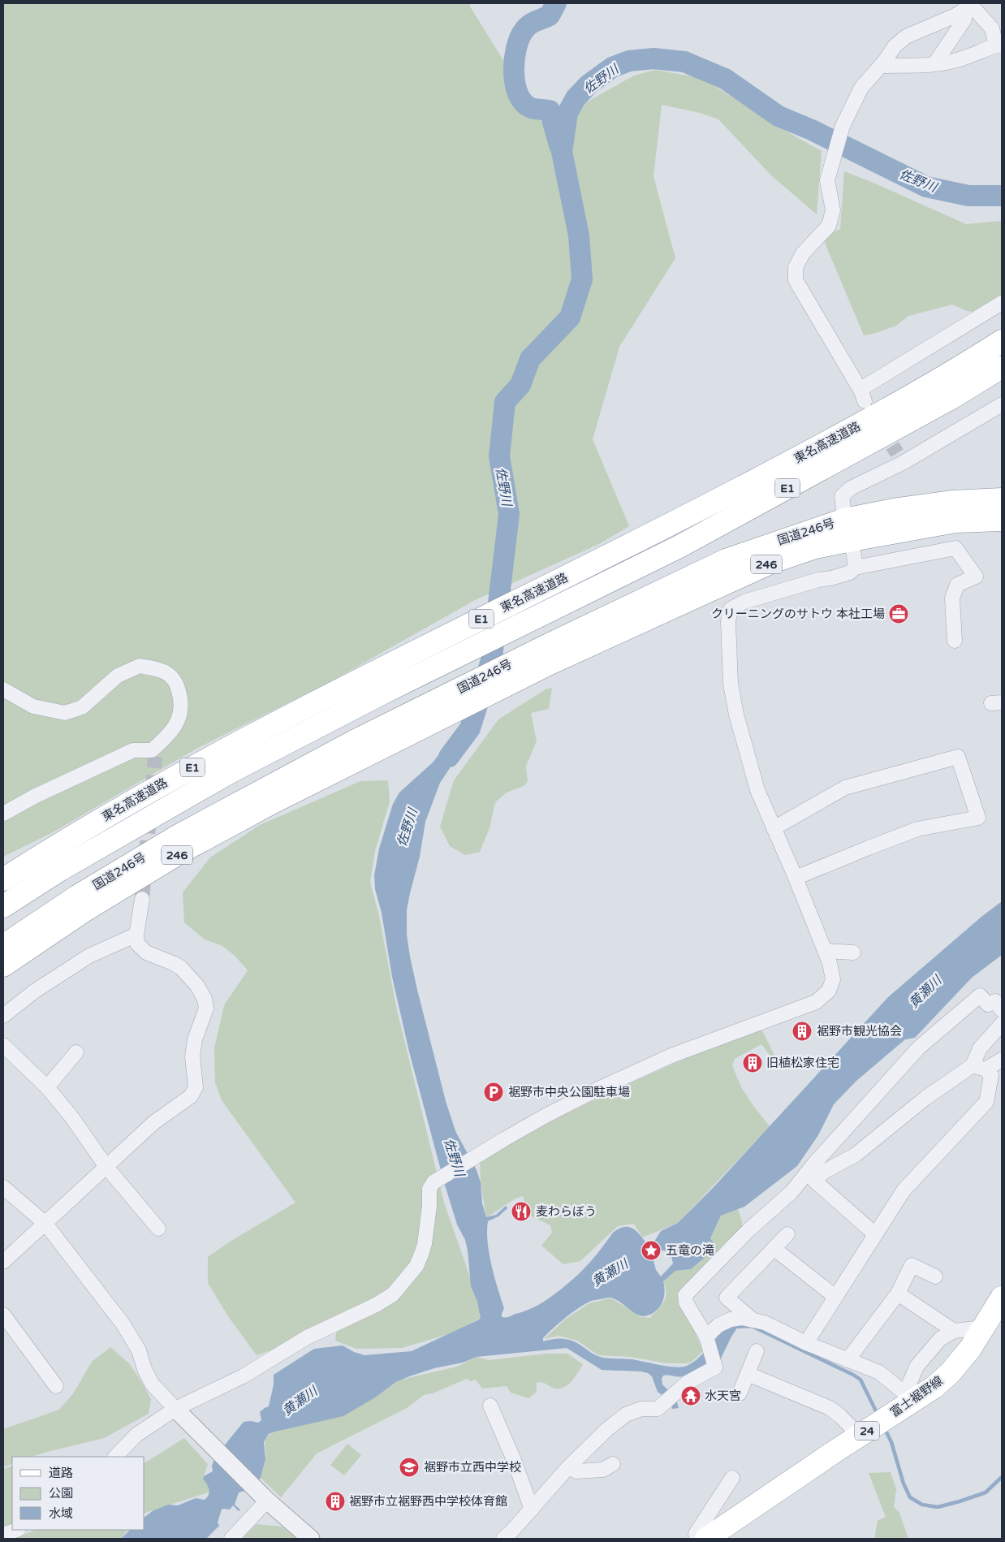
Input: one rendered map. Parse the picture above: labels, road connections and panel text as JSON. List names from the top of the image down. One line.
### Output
{"streets":{"main road":["東名高速道路","E1","国道246号","246","富士裾野線","24"]},"water":["佐野川","黄瀬川"],"places":{"office":["クリーニングのサトウ 本社工場"],"building":["裾野市観光協会","旧植松家住宅","裾野市立裾野西中学校体育館"],"parking":["裾野市中央公園駐車場"],"restaurant":["麦わらぼう"],"place":["五竜の滝"],"temple":["水天宮"],"school or university":["裾野市立西中学校"]},"legend":["道路","公園","水域"]}
